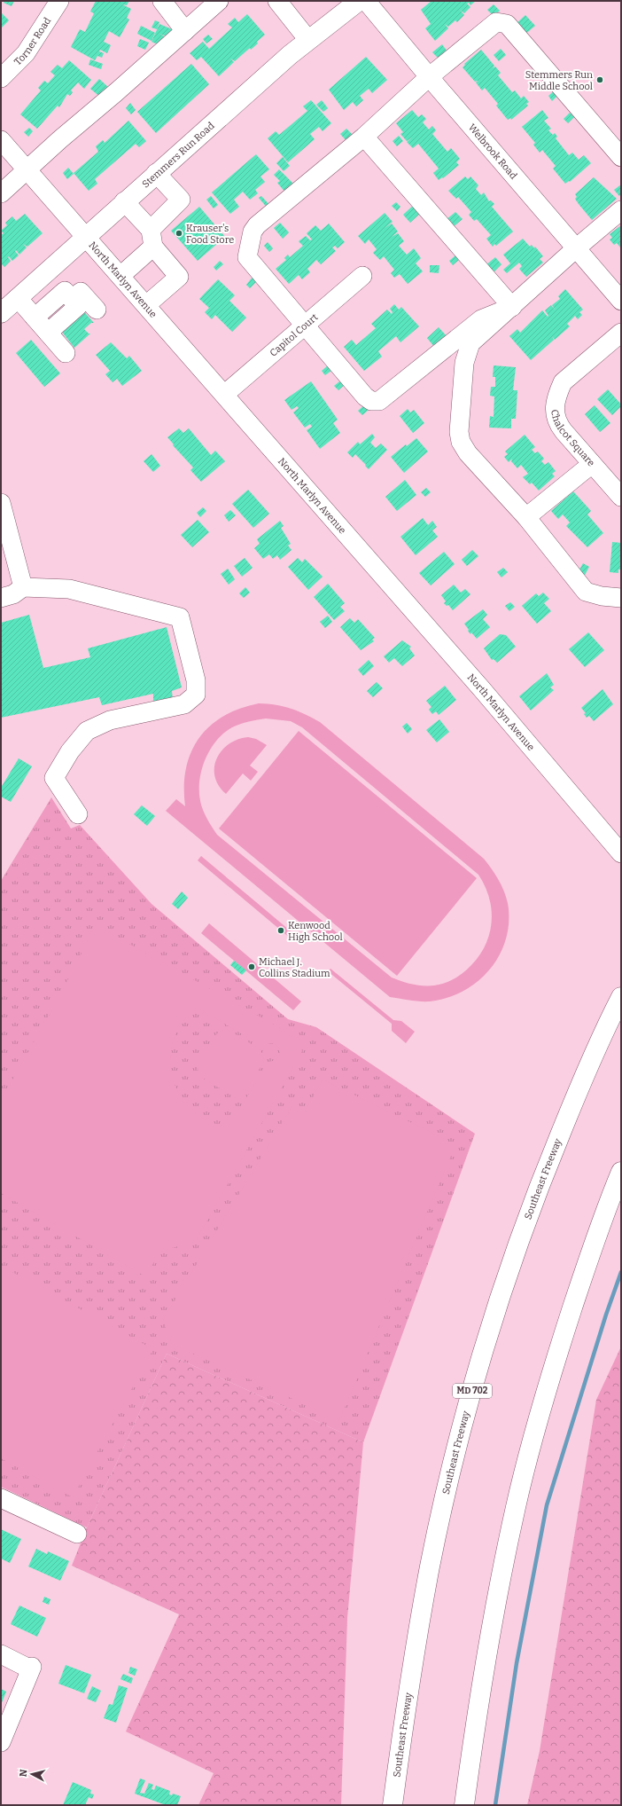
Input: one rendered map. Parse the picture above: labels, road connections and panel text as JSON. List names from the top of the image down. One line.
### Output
{"streets":{"main road":["Stemmers Run Road","Southeast Freeway","MD 702"],"street":["Torner Road","Welbrook Road","North Marlyn Avenue","Capitol Court","Chalcot Square"]},"crossings":[["Stemmers Run Road","North Marlyn Avenue"],["North Marlyn Avenue","Capitol Court"]],"places":["Stemmers Run Middle School","Krauser's Food Store","Kenwood High School","Michael J. Collins Stadium"],"north":"left"}
